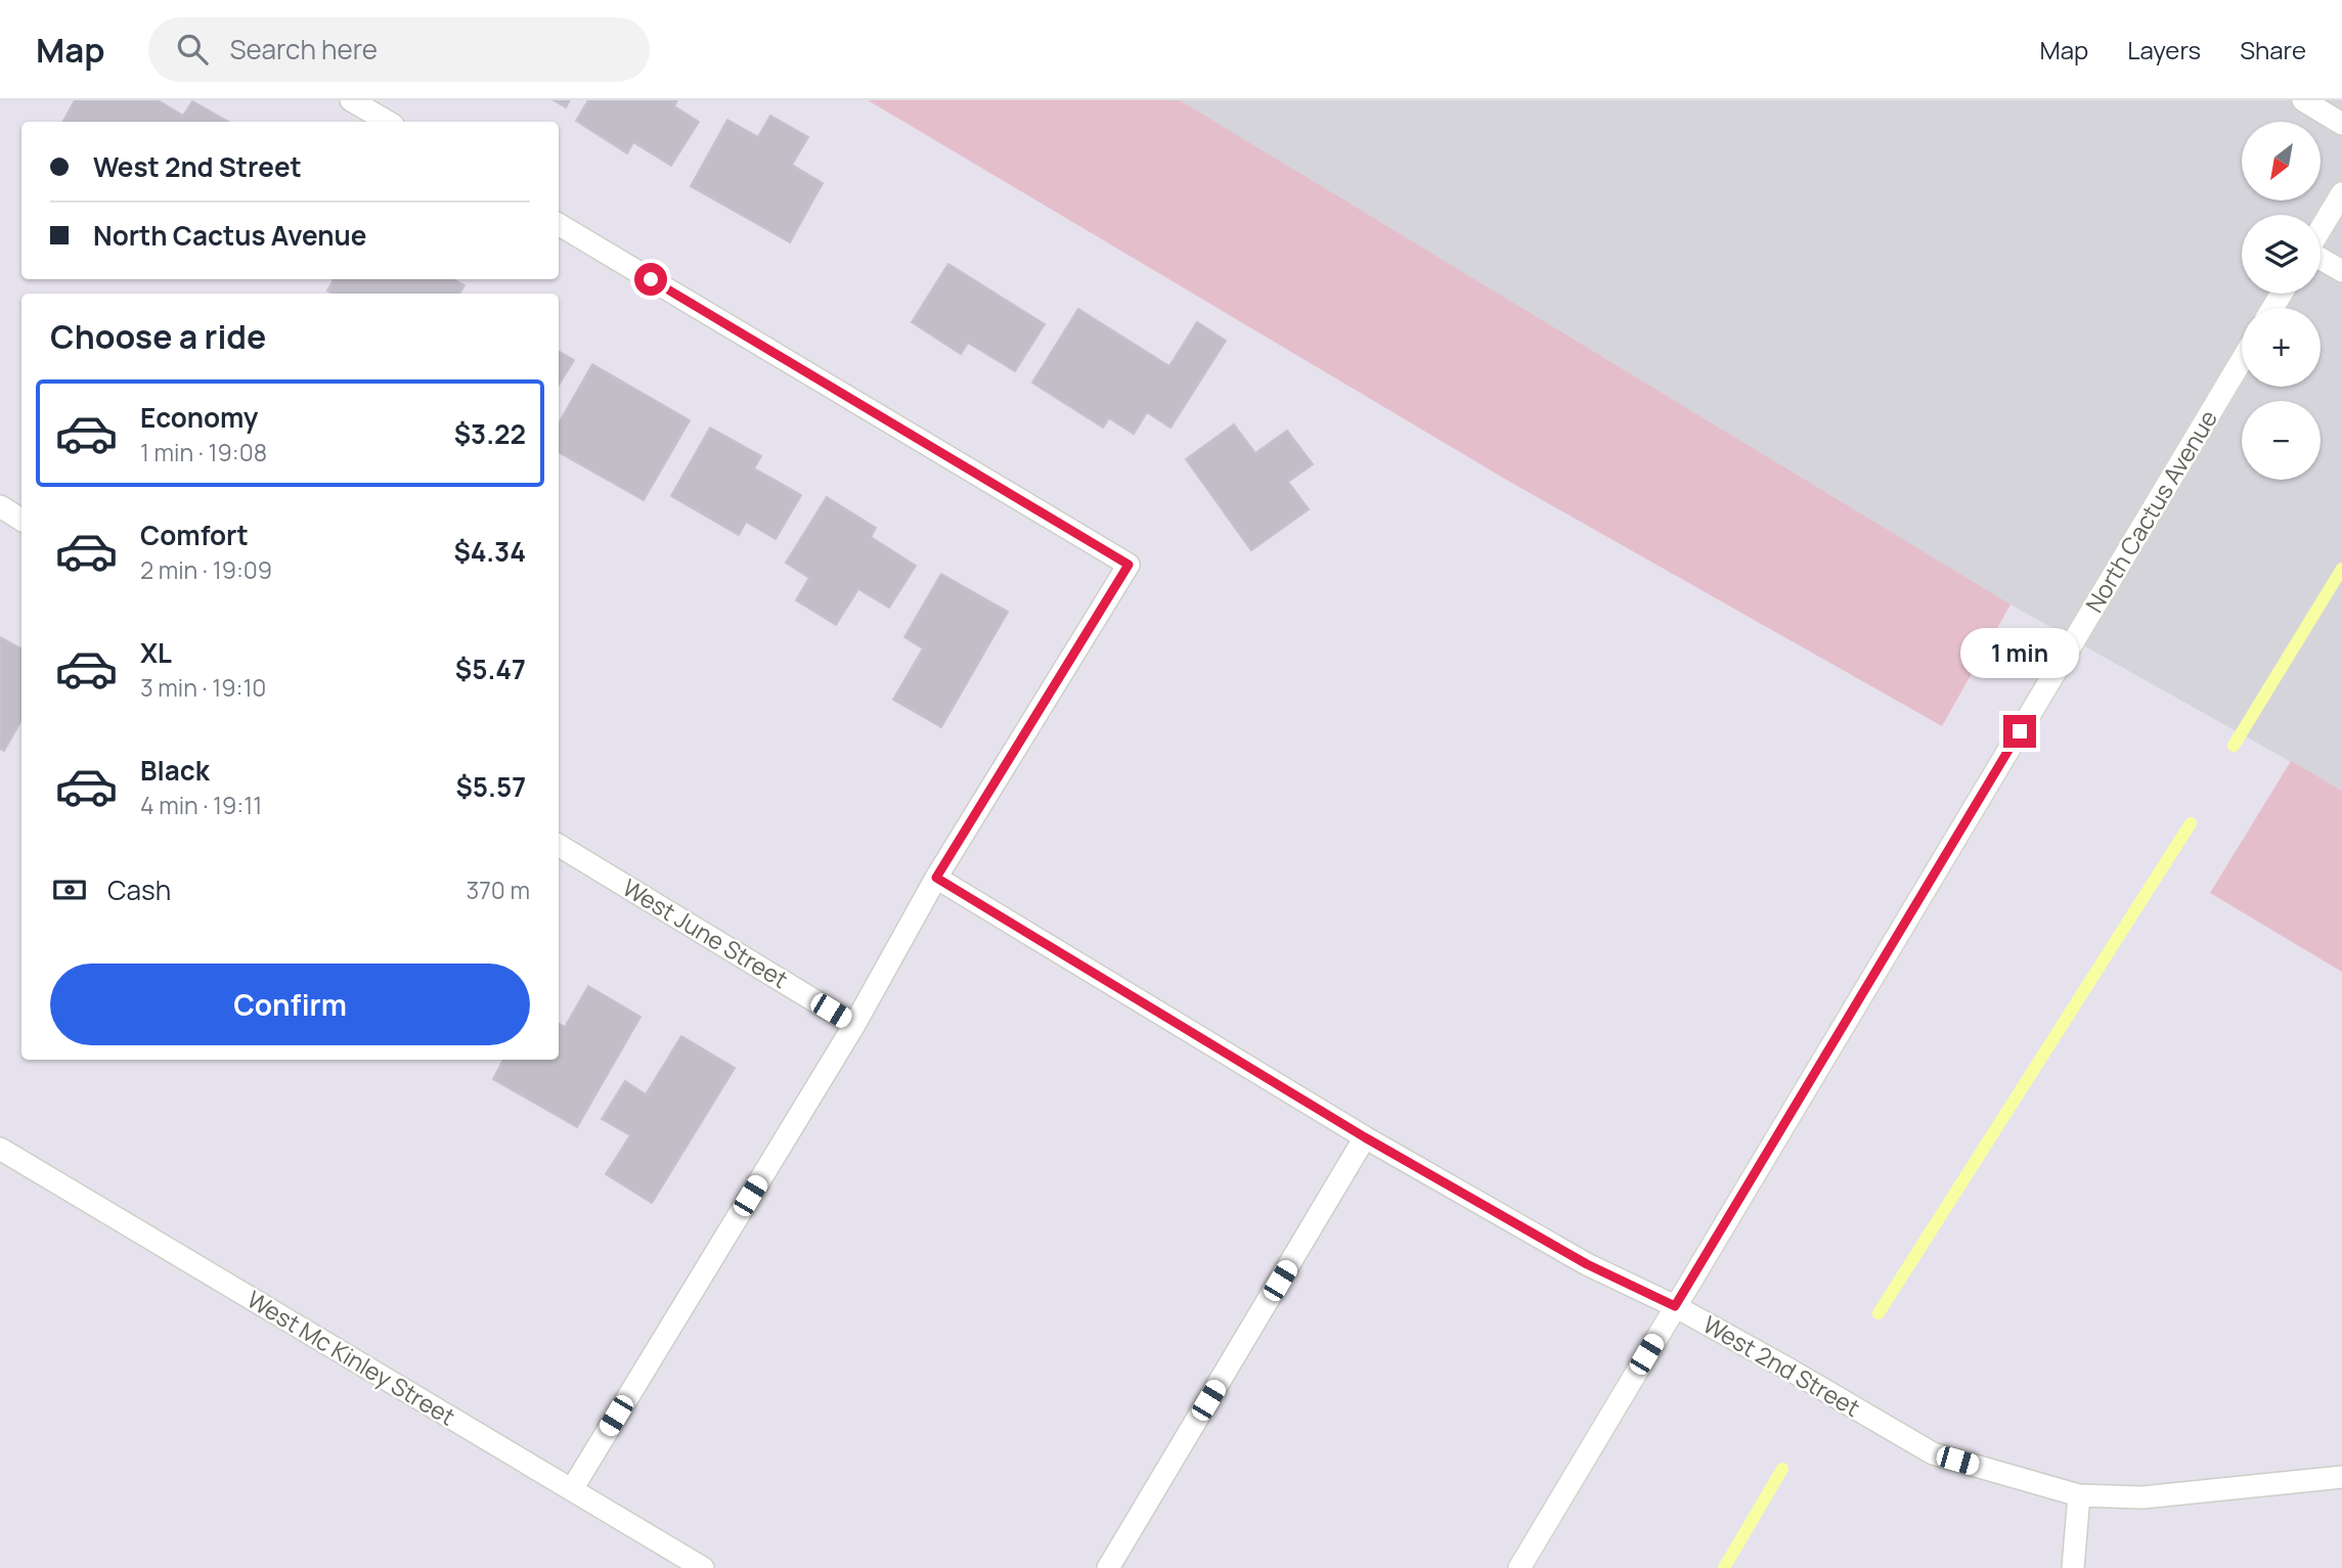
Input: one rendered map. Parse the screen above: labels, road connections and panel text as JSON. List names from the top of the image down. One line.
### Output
{"streets":{"street":["North Cactus Avenue","West June Street","West Mc Kinley Street","West 2nd Street"]},"crossings":[["North Cactus Avenue","West 2nd Street"]],"north":"bottom left","page":{"header":"Map","search":"Search here","nav":["Map","Layers","Share"],"map_buttons":["+","−"],"banner":["West 2nd Street","North Cactus Avenue"],"heading":"Choose a ride","list":[{"name":"Economy","note":"1 min · 19:08","value":"$3.22"},{"name":"Comfort","note":"2 min · 19:09","value":"$4.34"},{"name":"XL","note":"3 min · 19:10","value":"$5.47"},{"name":"Black","note":"4 min · 19:11","value":"$5.57"}],"bubble":"1 min","pay":["Cash","370 m"],"buttons":"Confirm"}}
